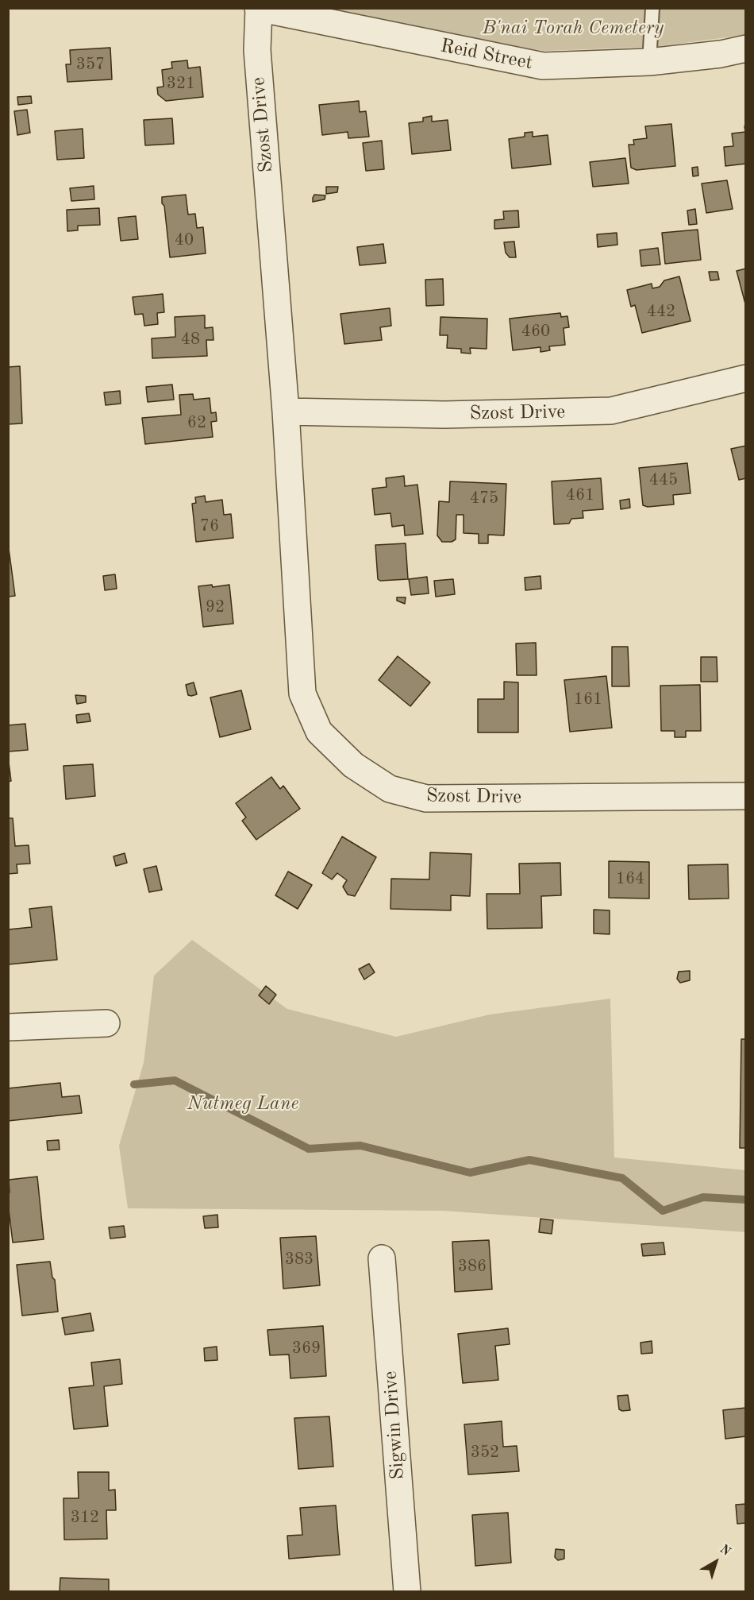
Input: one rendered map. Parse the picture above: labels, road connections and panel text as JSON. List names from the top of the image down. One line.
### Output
{"streets":{"street":["Reid Street","Szost Drive","Sigwin Drive"]},"crossings":[["Reid Street","Szost Drive"]],"parks":["B'nai Torah Cemetery","Nutmeg Lane"],"house_numbers":["357","321","40","442","460","48","62","445","461","475","76","92","161","164","383","386","369","352","312"],"north":"top right"}
